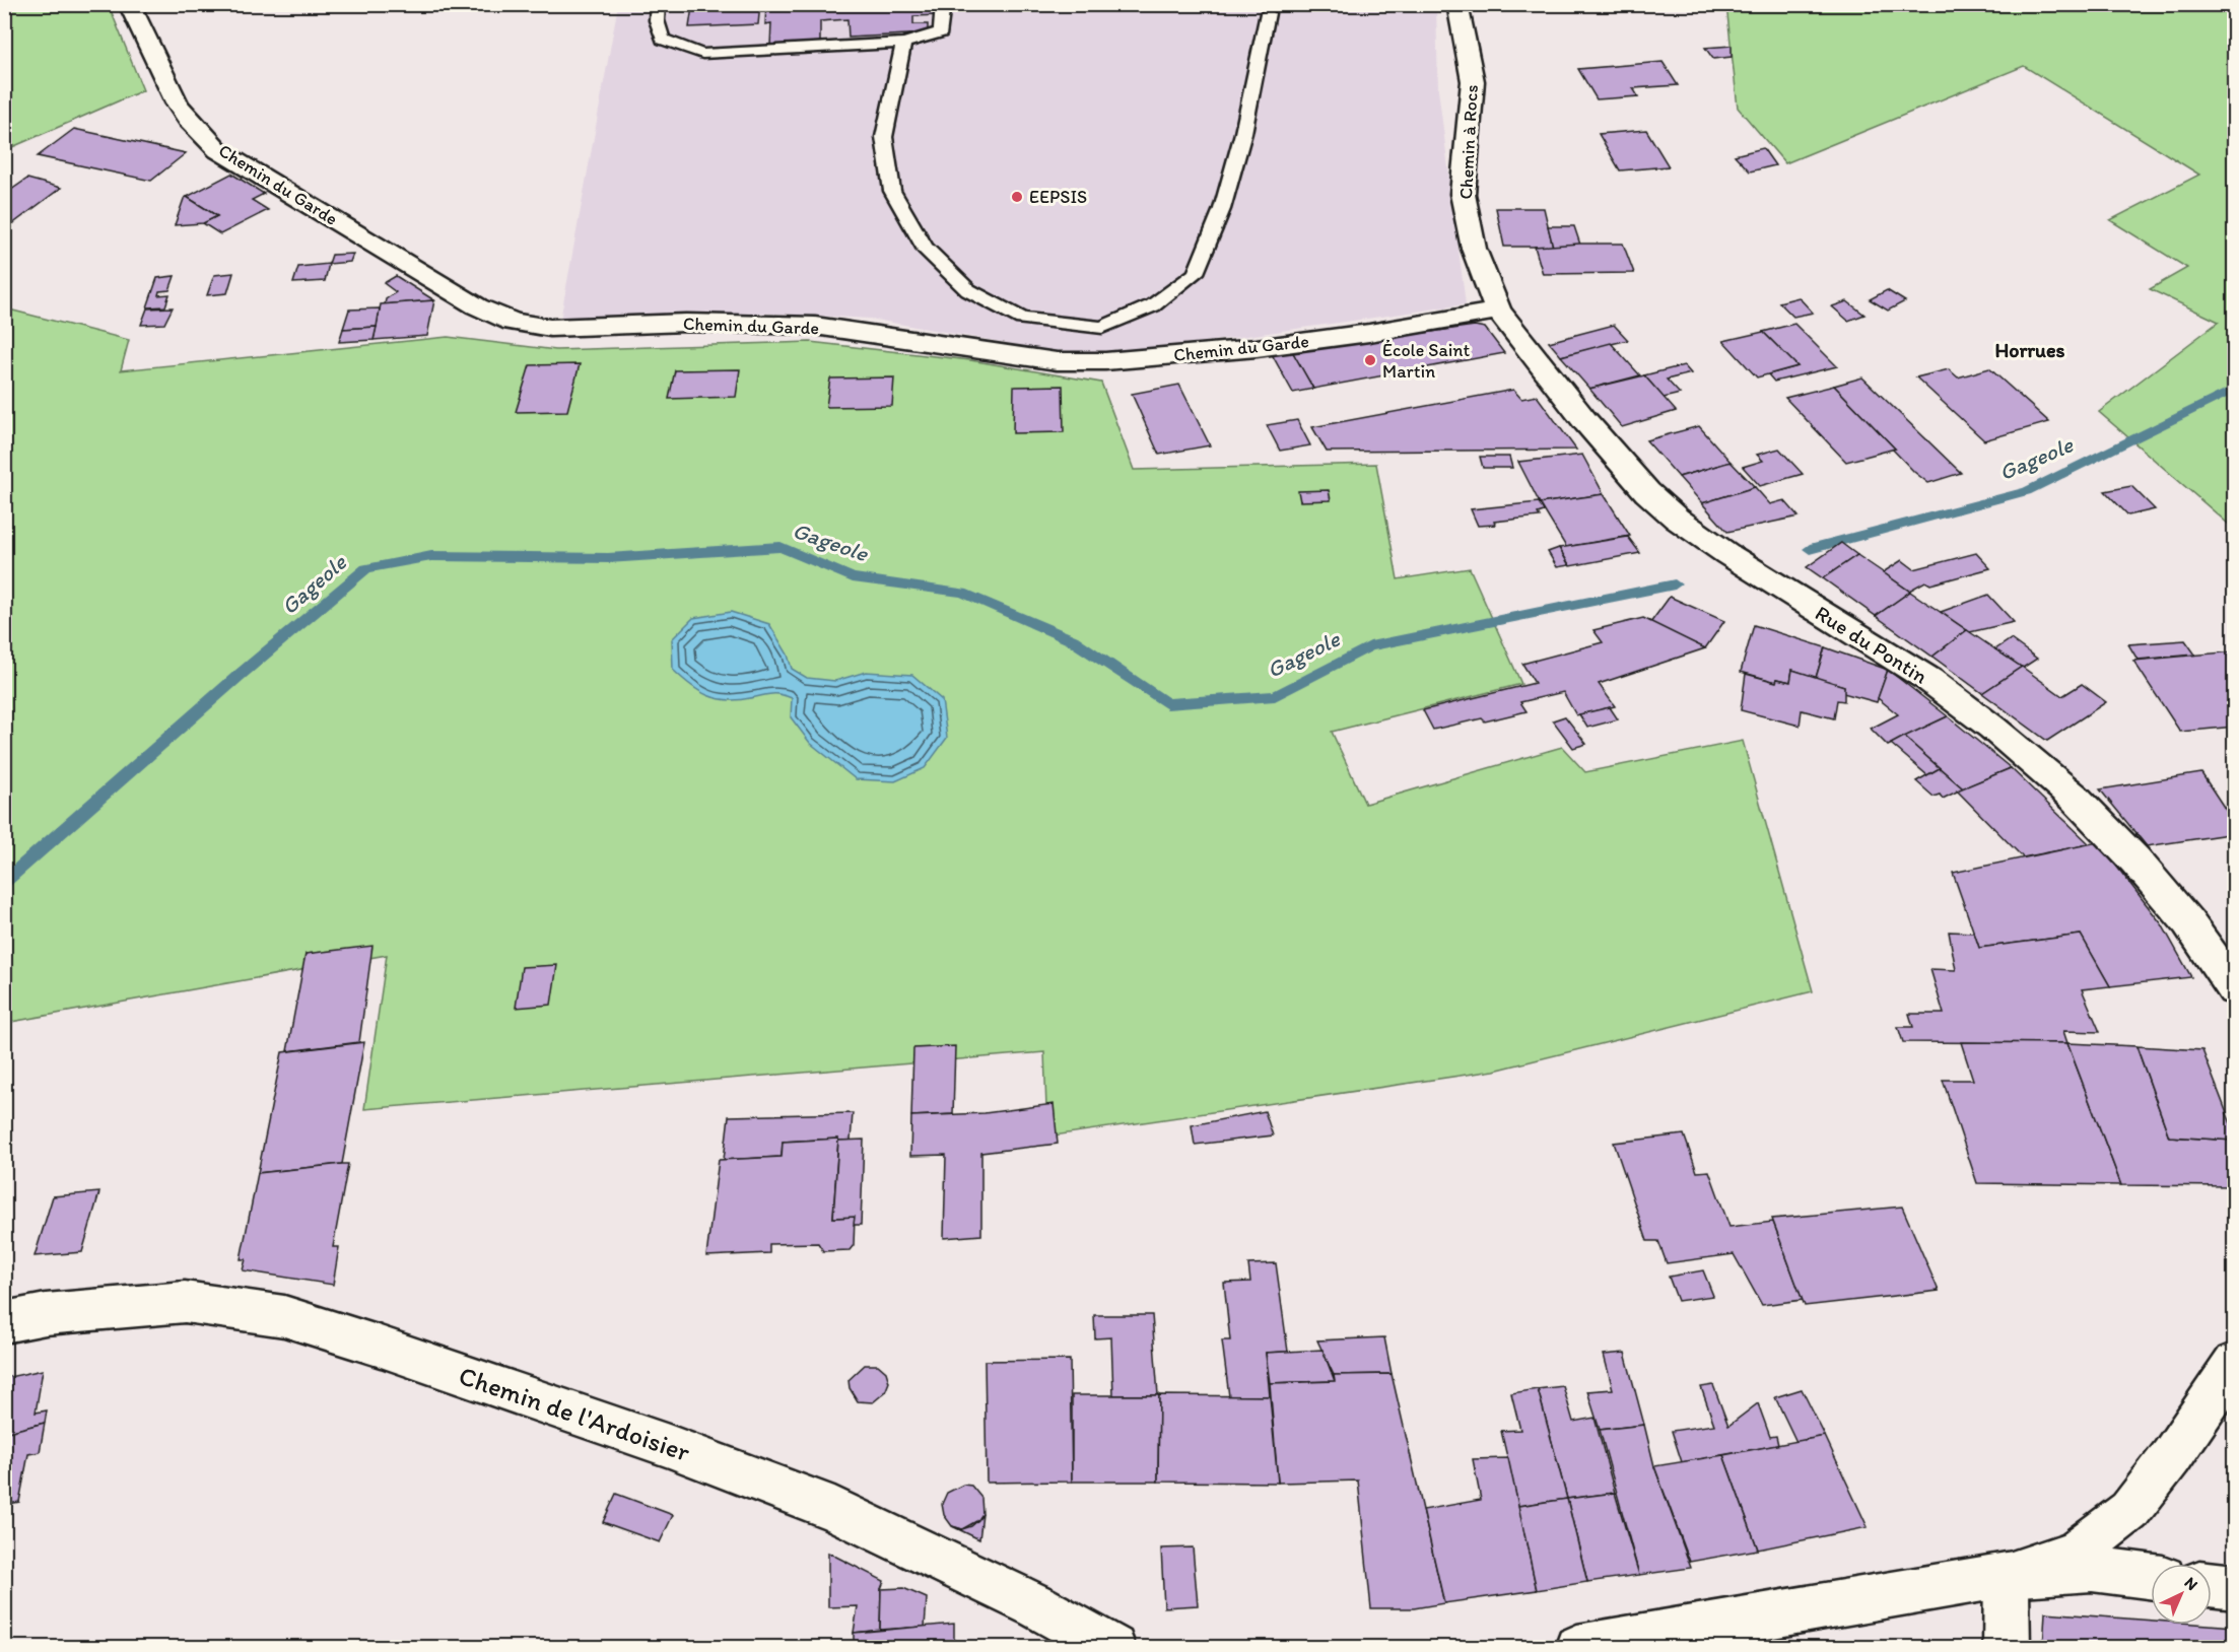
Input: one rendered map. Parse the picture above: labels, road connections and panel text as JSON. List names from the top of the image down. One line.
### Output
{"streets":{"street":["Chemin à Rocs","Chemin du Garde","Rue du Pontin","Chemin de l'Ardoisier"]},"crossings":[["Chemin à Rocs","Chemin du Garde"],["Chemin à Rocs","Rue du Pontin"],["Chemin du Garde","Rue du Pontin"]],"districts":["Horrues"],"water":["Gageole"],"places":["EEPSIS","École Saint Martin"],"north":"top right"}
